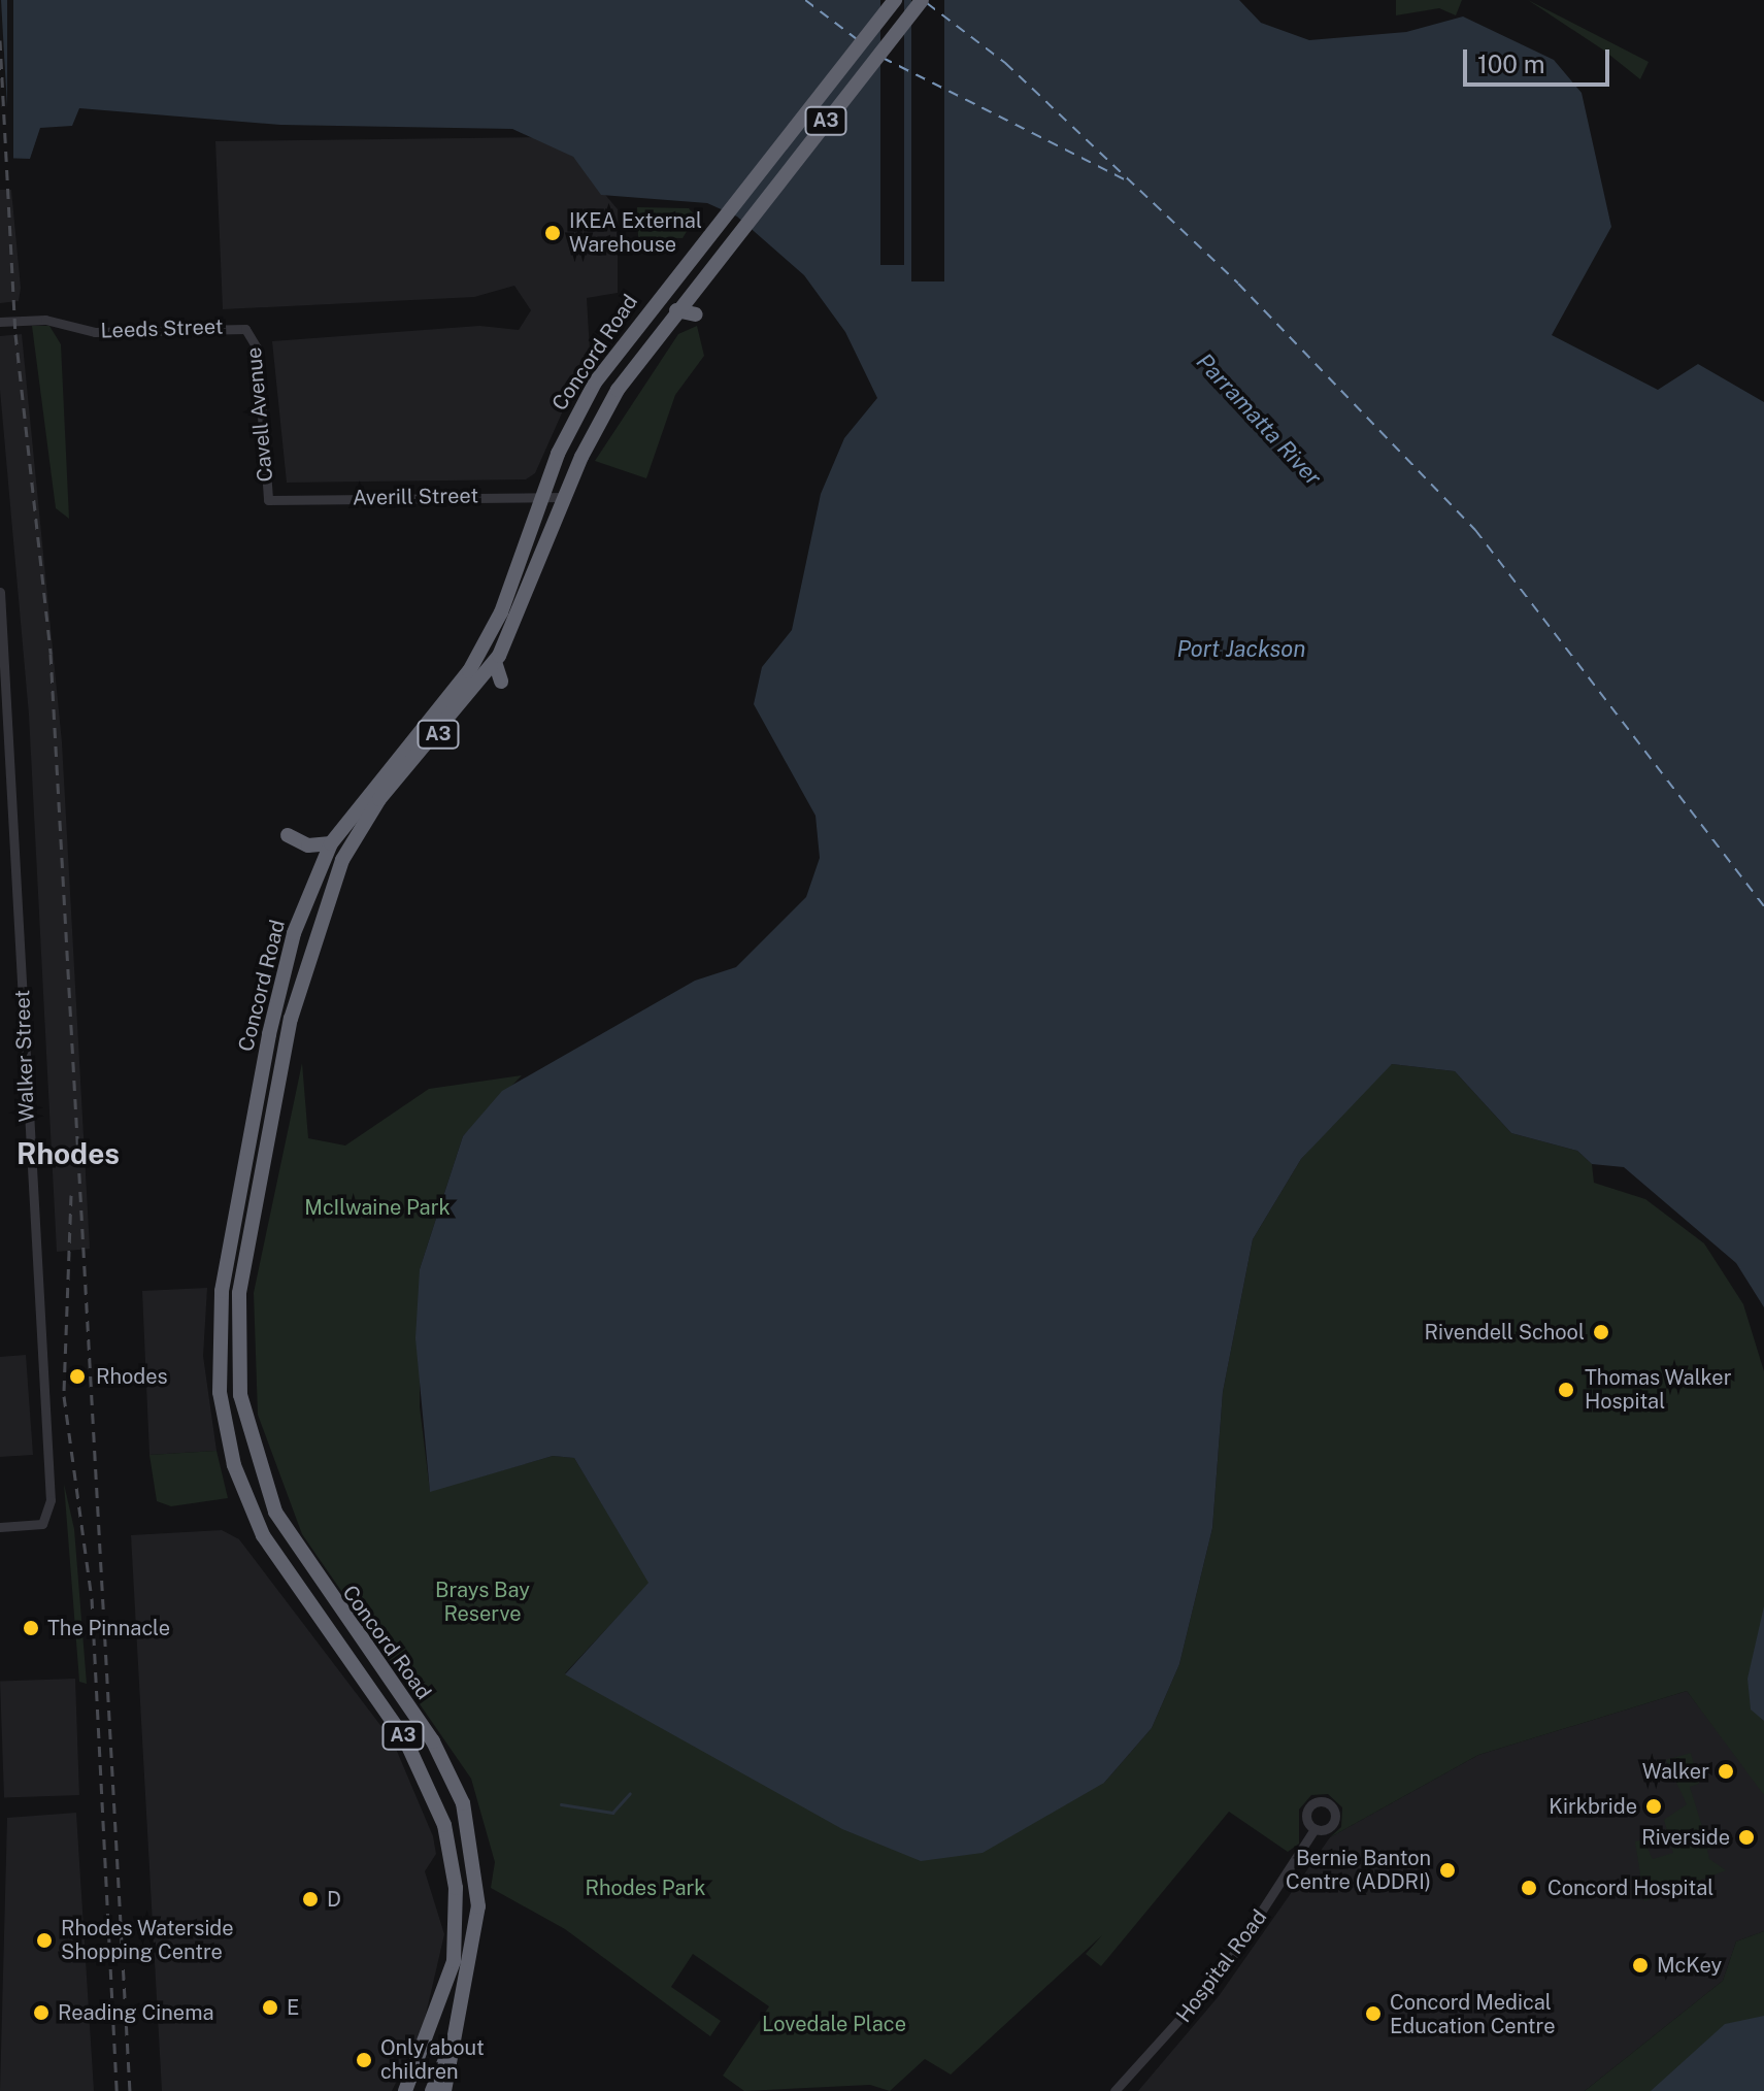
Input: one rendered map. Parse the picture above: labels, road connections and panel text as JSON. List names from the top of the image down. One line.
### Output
{"streets":{"highway":["A3","Concord Road"],"street":["Leeds Street","Cavell Avenue","Averill Street","Walker Street","Hospital Road"]},"crossings":[["A3","Concord Road"],["Leeds Street","Cavell Avenue"],["Concord Road","Averill Street"],["Cavell Avenue","Averill Street"]],"districts":["Rhodes"],"water":["Parramatta River","Port Jackson"],"parks":["McIlwaine Park","Brays Bay Reserve","Rhodes Park","Lovedale Place"],"places":["IKEA External Warehouse","Rivendell School","Rhodes","Thomas Walker Hospital","The Pinnacle","Walker","Kirkbride","Riverside","Bernie Banton Centre (ADDRI)","Concord Hospital","D","Rhodes Waterside Shopping Centre","McKey","E","Reading Cinema","Concord Medical Education Centre","Only about children"],"scale_bar":"100 m"}
